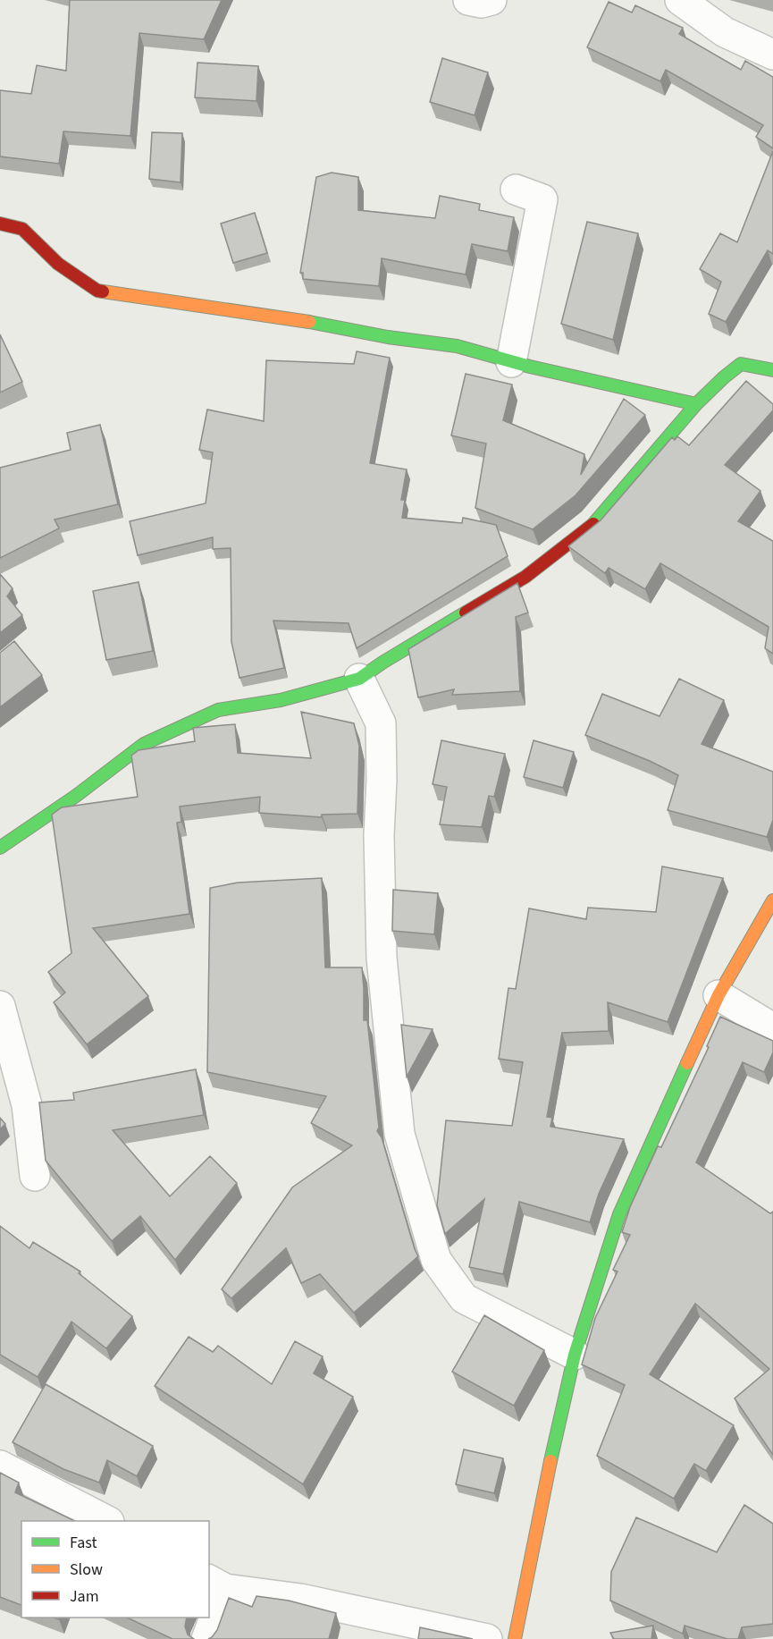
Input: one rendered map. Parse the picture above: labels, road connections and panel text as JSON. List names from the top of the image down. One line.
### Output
{"legend":["Fast","Slow","Jam"]}
